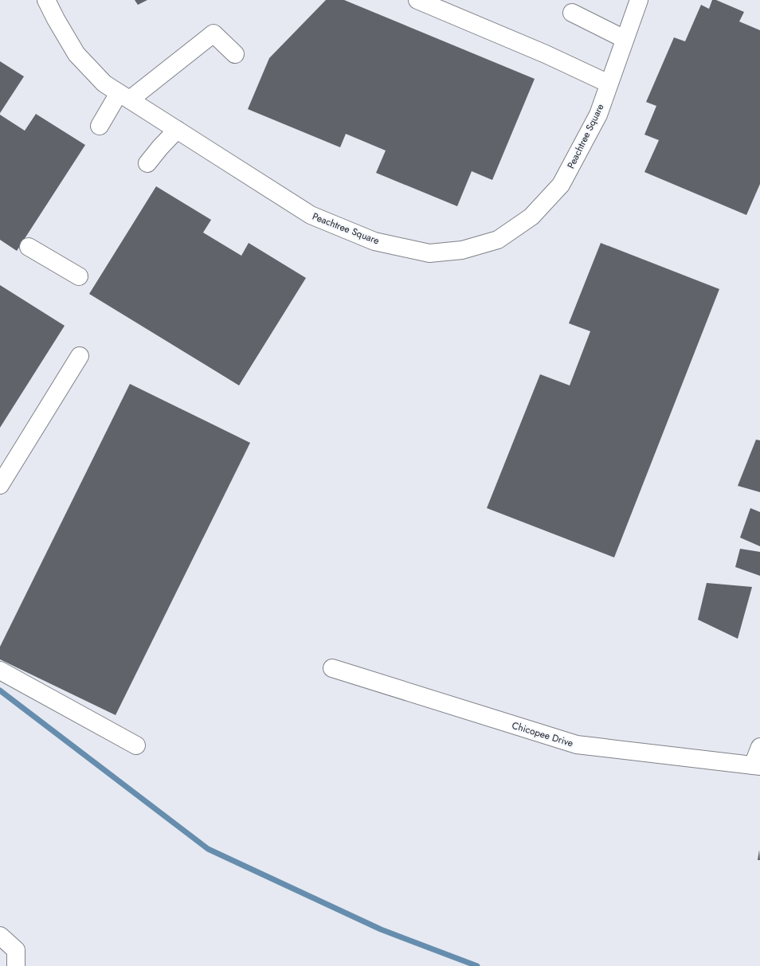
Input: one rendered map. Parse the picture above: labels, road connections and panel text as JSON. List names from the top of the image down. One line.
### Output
{"streets":{"street":["Peachtree Square","Chicopee Drive"]}}
